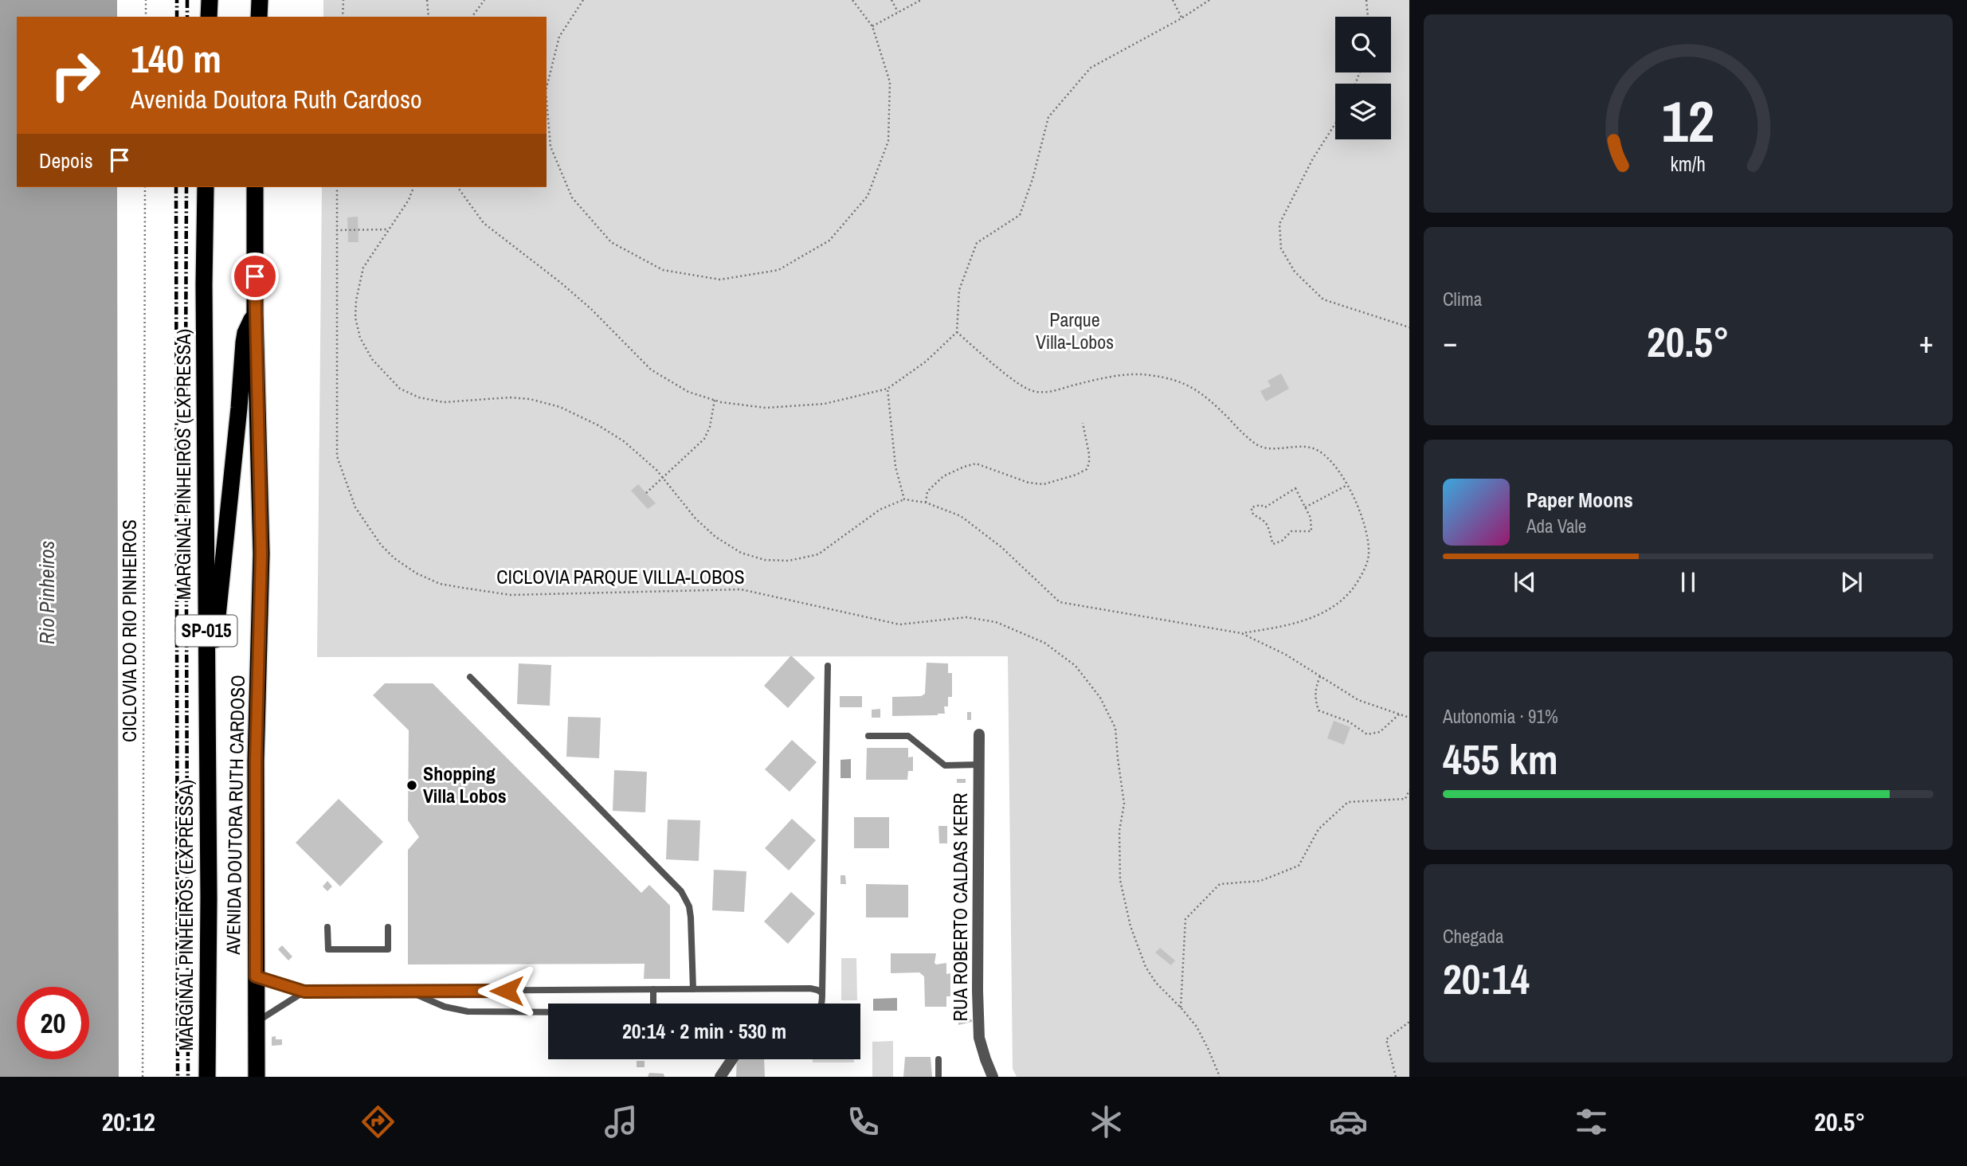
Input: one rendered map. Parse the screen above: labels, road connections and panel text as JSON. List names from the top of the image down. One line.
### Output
{"streets":{"highway":["MARGINAL PINHEIROS (EXPRESSA)","SP-015","AVENIDA DOUTORA RUTH CARDOSO"],"street":["RUA ROBERTO CALDAS KERR"],"path":["CICLOVIA PARQUE VILLA-LOBOS","CICLOVIA DO RIO PINHEIROS"]},"water":["Rio Pinheiros"],"parks":["Parque Villa-Lobos"],"places":["Shopping Villa Lobos"],"page":{"turn":["140 m","Avenida Doutora Ruth Cardoso"],"then":"Depois","tile":["Clima",["Autonomia · 91%","455 km"],["Chegada","20:14"]],"heat":["−","20.5°","+"],"song":["Paper Moons","Ada Vale"],"limit":"20","trip":"20:14 · 2 min · 530 m","tabs":["20:12","20.5°"],"gauge":["12","km/h"]}}
